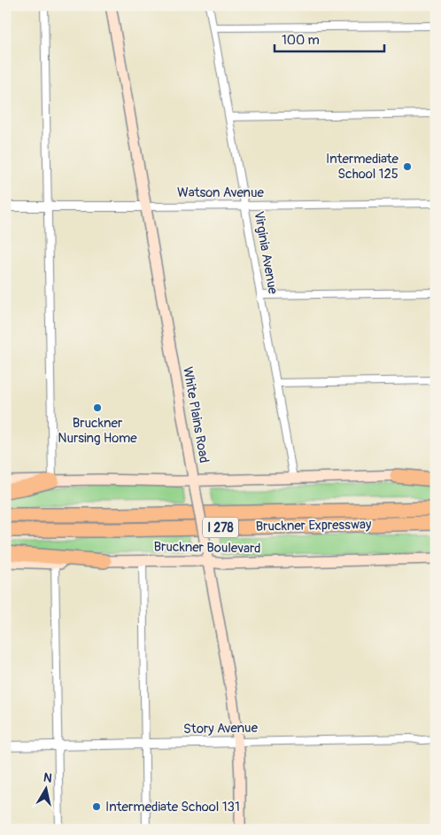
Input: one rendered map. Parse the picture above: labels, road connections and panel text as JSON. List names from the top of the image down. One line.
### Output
{"streets":{"highway":["Bruckner Expressway","I 278"],"main road":["White Plains Road","Bruckner Boulevard"],"street":["Watson Avenue","Virginia Avenue","Story Avenue"]},"crossings":[["Watson Avenue","Virginia Avenue"],["Watson Avenue","White Plains Road"],["White Plains Road","Bruckner Boulevard"],["White Plains Road","Story Avenue"]],"places":["Intermediate School 125","Bruckner Nursing Home","Intermediate School 131"],"scale_bar":"100 m","north":"top"}
